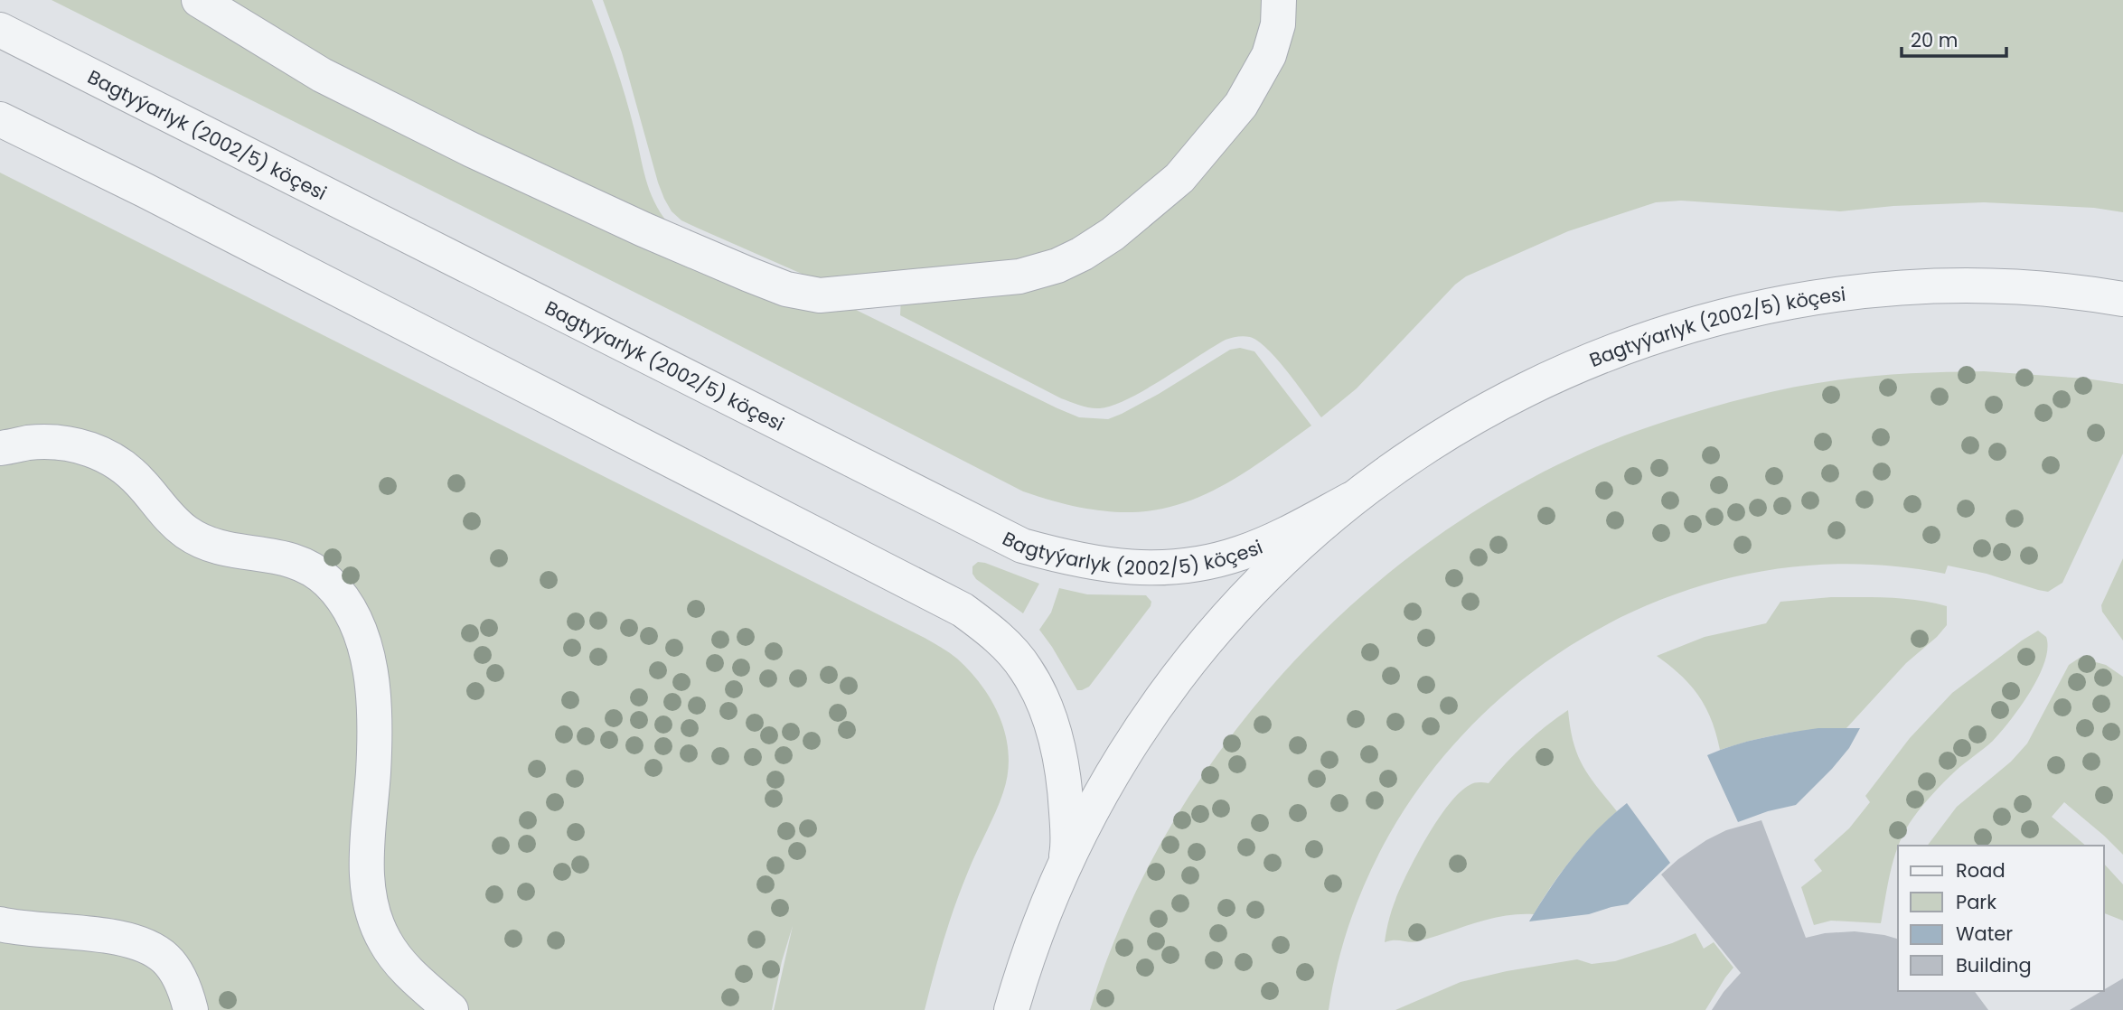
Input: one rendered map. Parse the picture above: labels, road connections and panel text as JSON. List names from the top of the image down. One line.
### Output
{"streets":{"street":["Bagtyýarlyk (2002/5) köçesi"]},"legend":["Road","Park","Water","Building"],"scale_bar":"20 m"}
